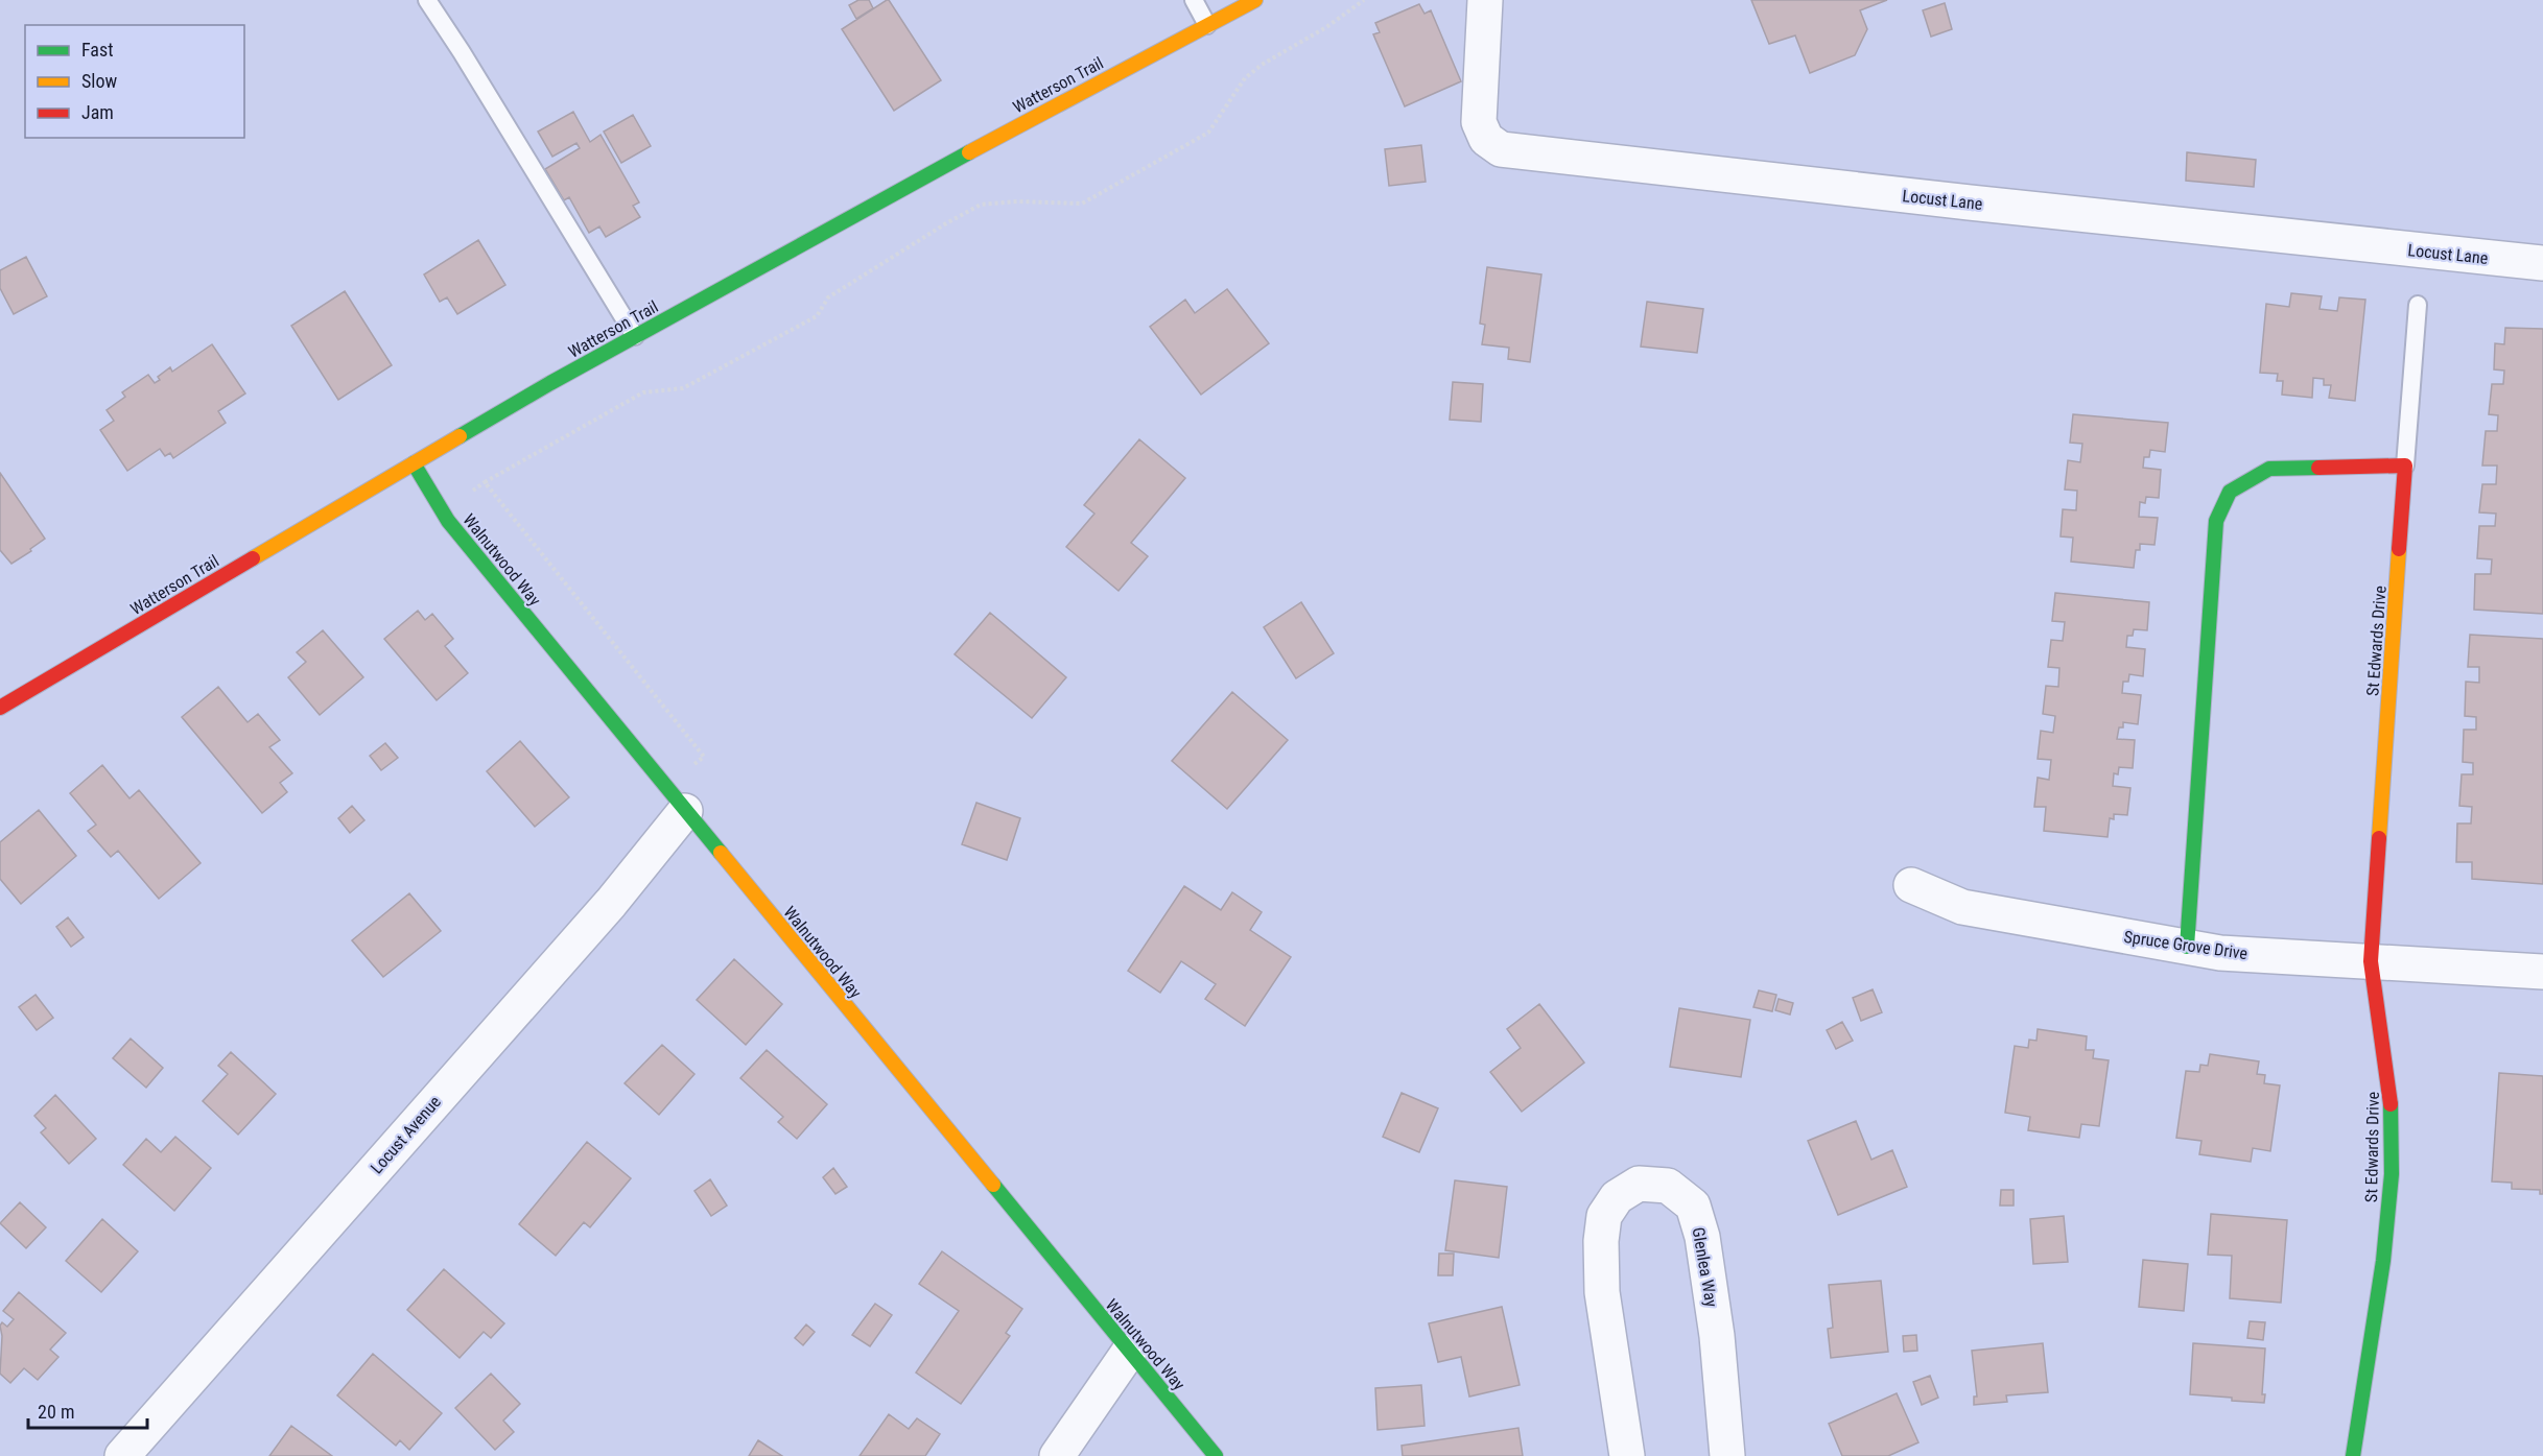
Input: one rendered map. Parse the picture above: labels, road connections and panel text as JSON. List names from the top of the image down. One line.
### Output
{"streets":{"street":["Watterson Trail","Locust Lane","Walnutwood Way","St Edwards Drive","Spruce Grove Drive","Locust Avenue","Glenlea Way"]},"crossings":[["Watterson Trail","Walnutwood Way"],["Walnutwood Way","Locust Avenue"],["St Edwards Drive","Spruce Grove Drive"]],"legend":["Fast","Slow","Jam"],"scale_bar":"20 m"}
